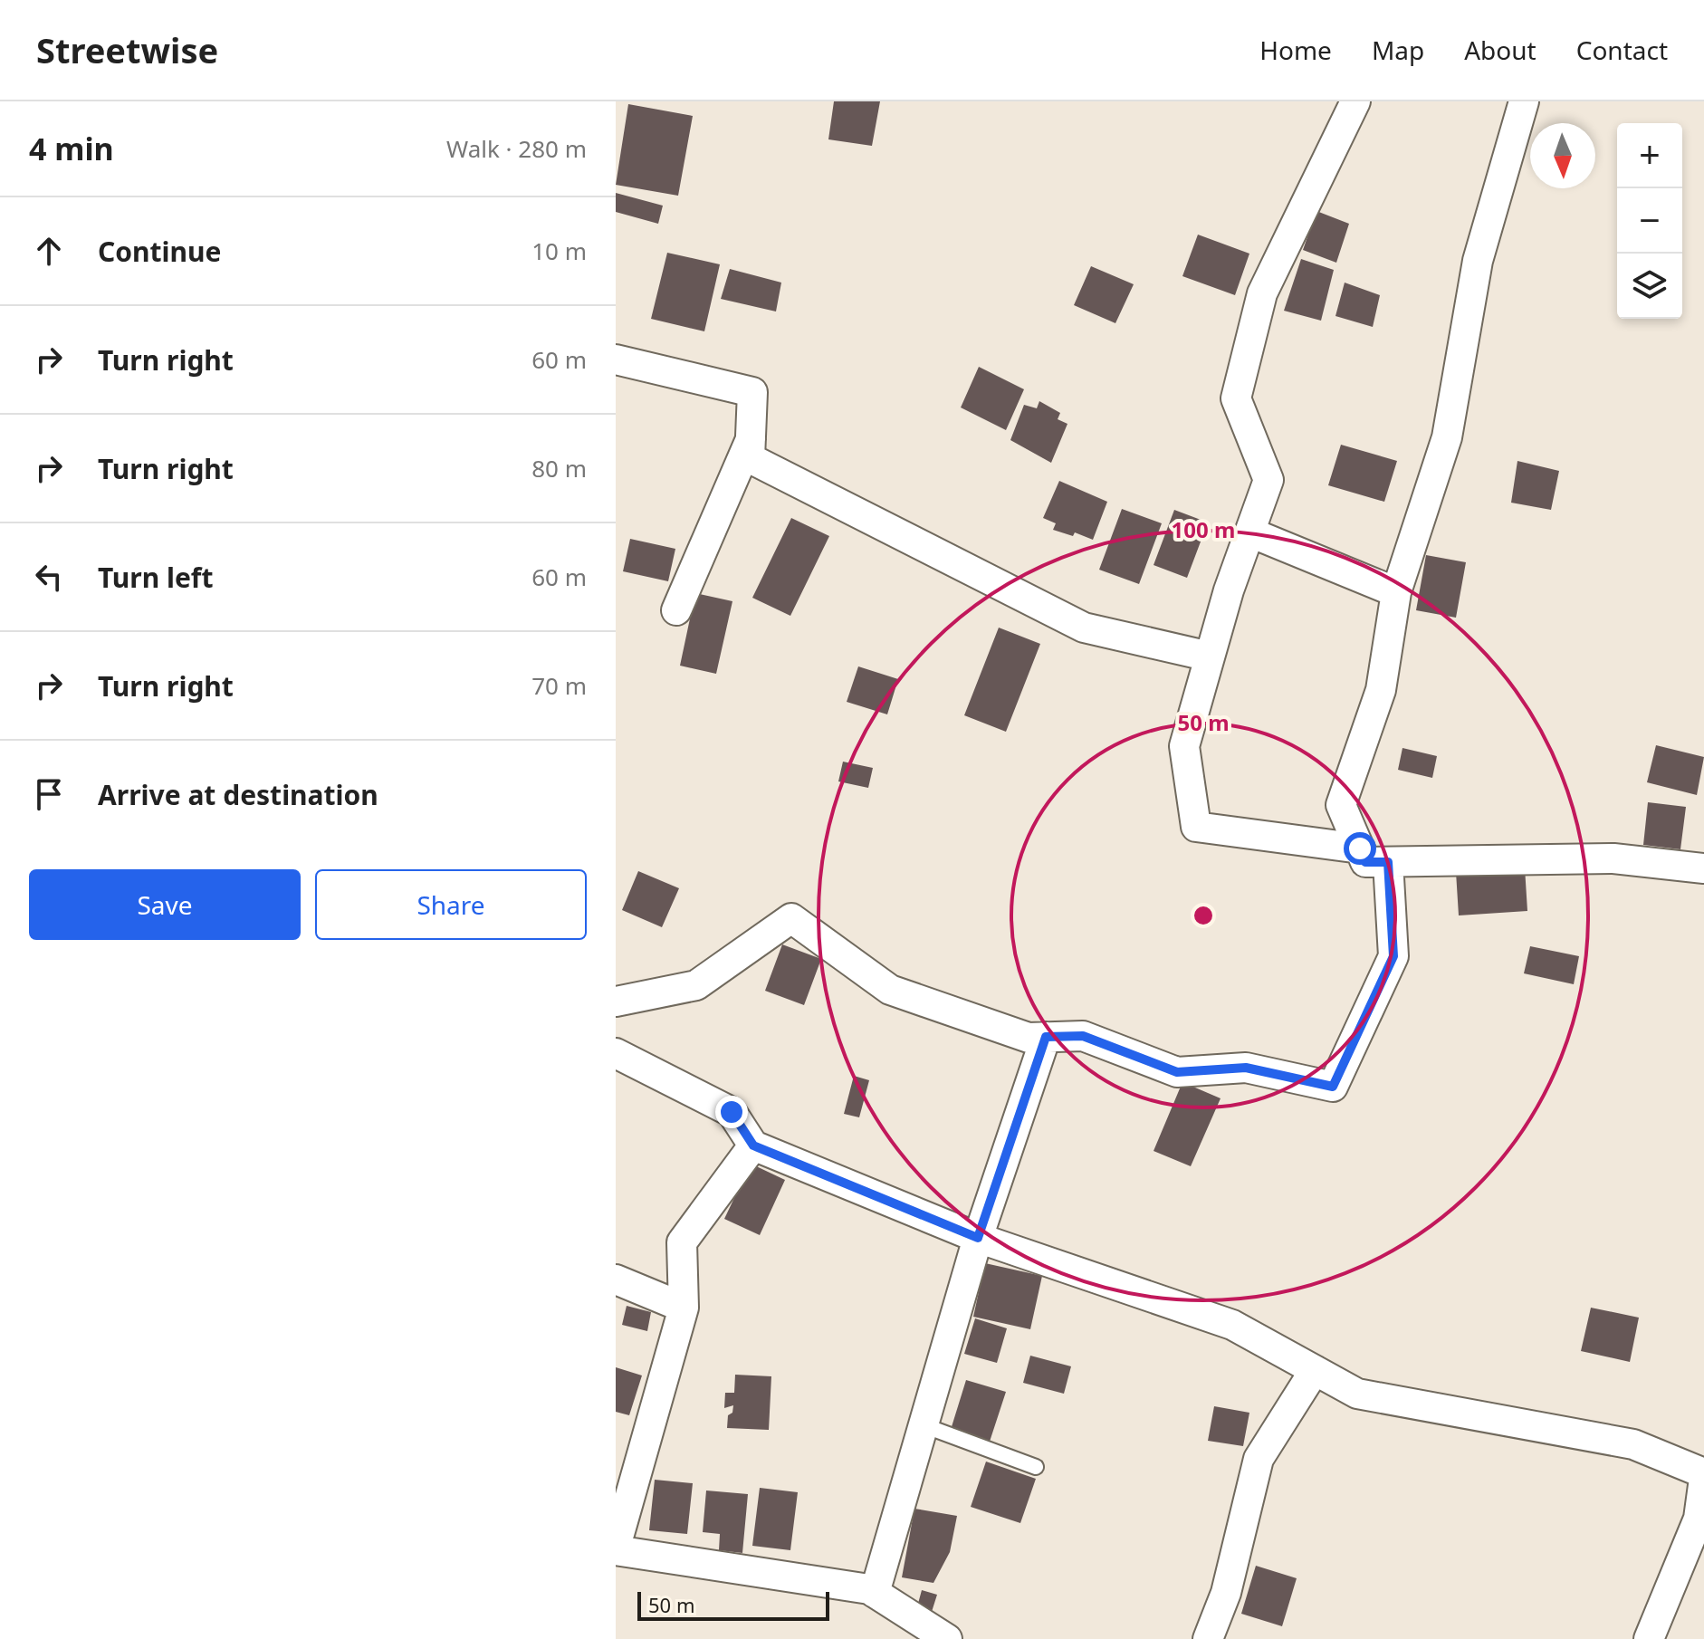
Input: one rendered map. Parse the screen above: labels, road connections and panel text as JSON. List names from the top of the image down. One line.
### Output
{"scale_bar":"50 m","north":"bottom","page":{"header":"Streetwise","nav":["Home","Map","About","Contact"],"heading":["4 min","Walk · 280 m"],"map_buttons":["+","−"],"list":[["Continue","10 m"],["Turn right","60 m"],["Turn right","80 m"],["Turn left","60 m"],["Turn right","70 m"],"Arrive at destination"],"buttons":["Save","Share"],"scale":"50 m"},"rings":["100 m","50 m"]}
